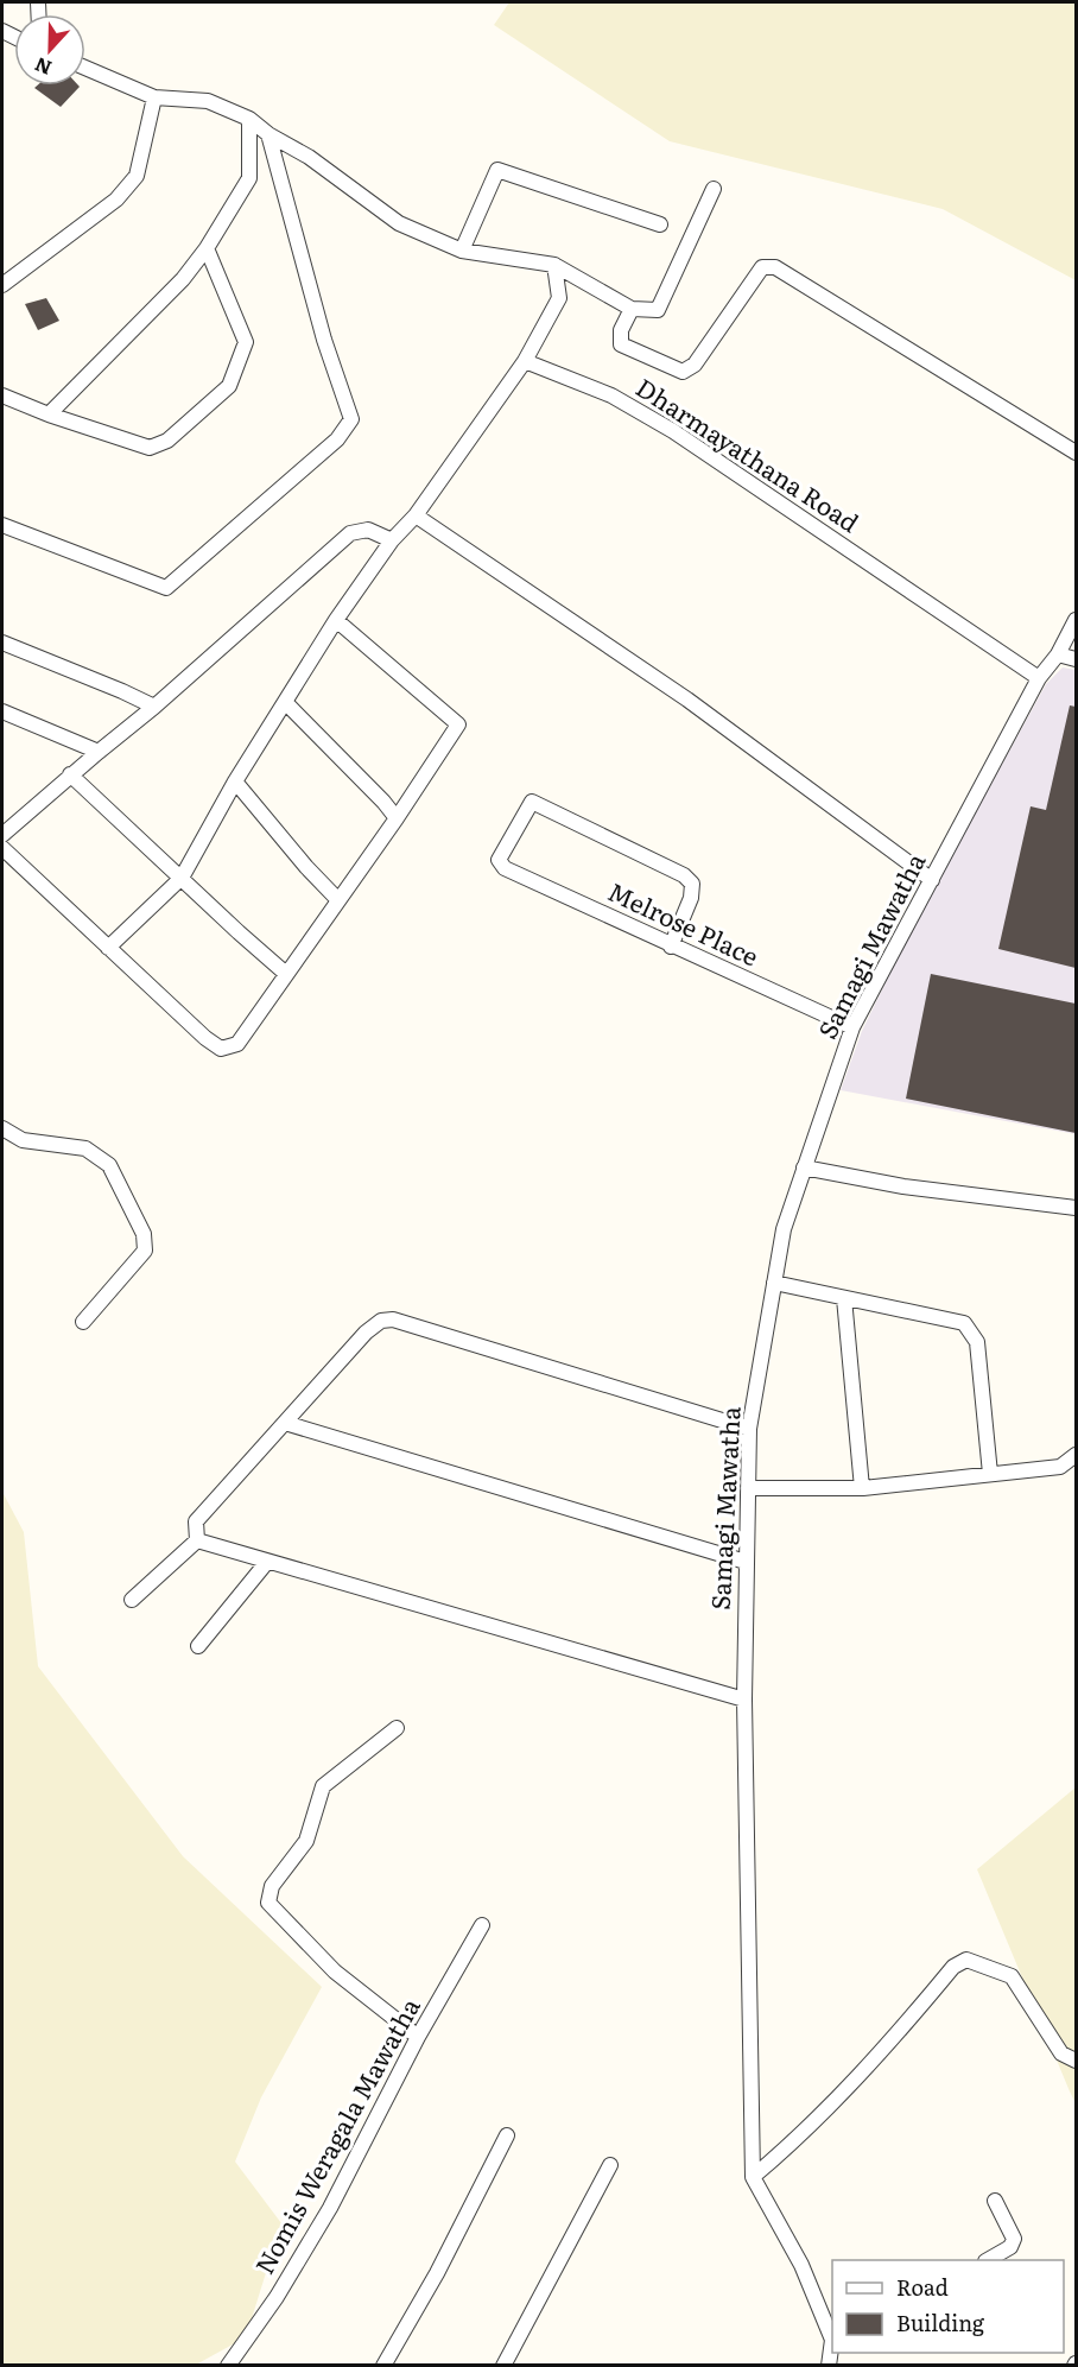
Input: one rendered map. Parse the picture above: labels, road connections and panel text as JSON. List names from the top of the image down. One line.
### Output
{"streets":{"street":["Dharmayathana Road","Melrose Place","Samagi Mawatha","Nomis Weragala Mawatha"]},"crossings":[["Dharmayathana Road","Samagi Mawatha"],["Melrose Place","Samagi Mawatha"]],"legend":["Road","Building"],"north":"bottom"}
